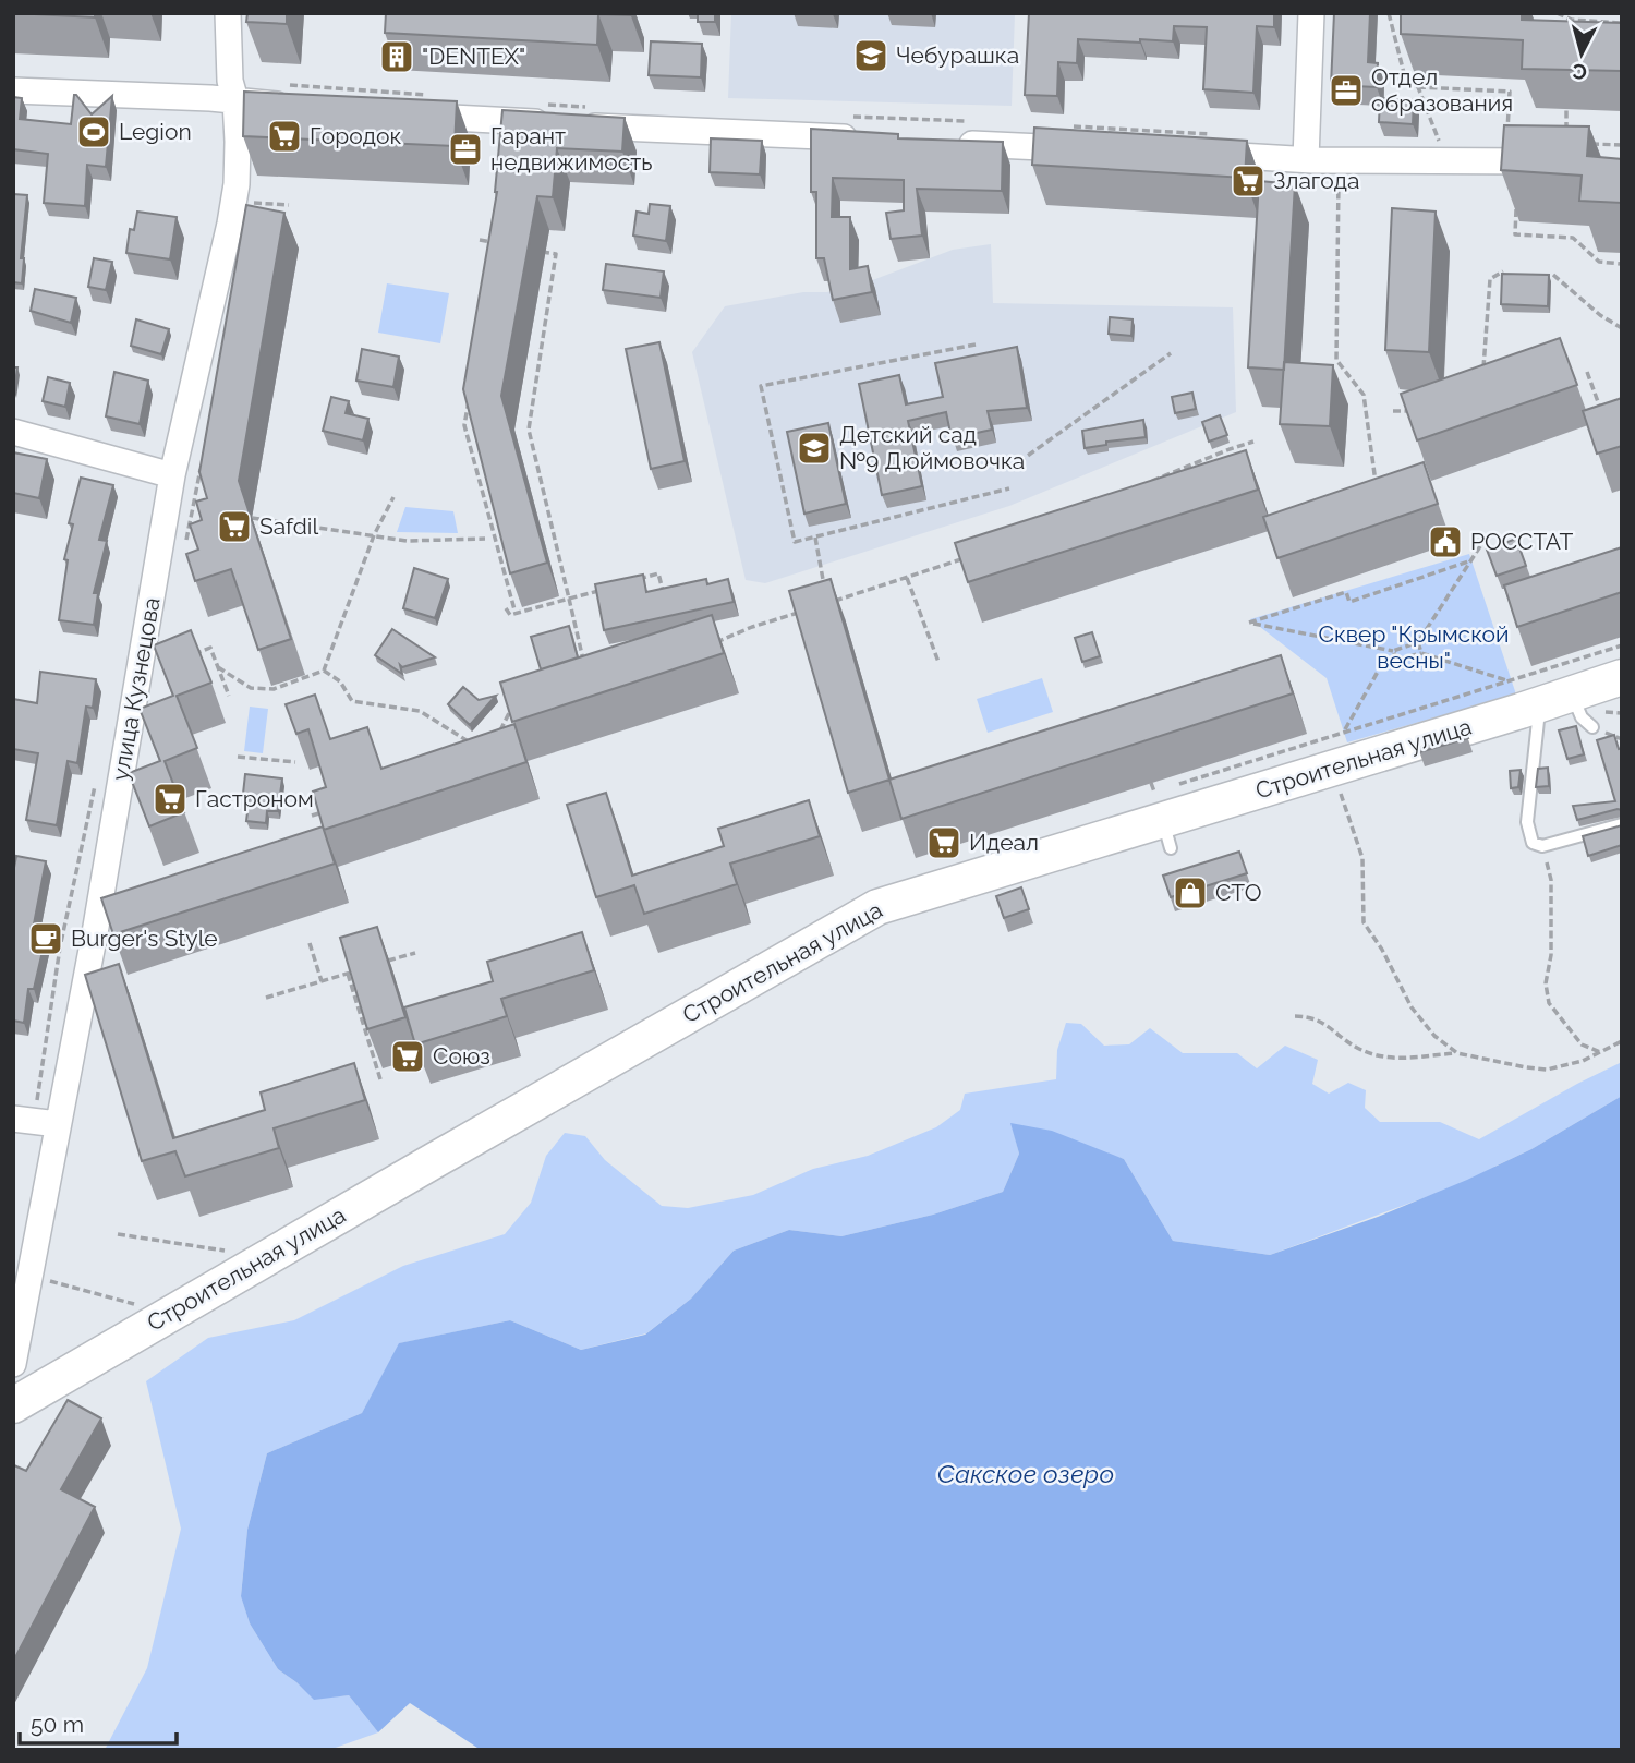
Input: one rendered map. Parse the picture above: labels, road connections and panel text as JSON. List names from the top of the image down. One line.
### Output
{"streets":{"street":["улица Кузнецова","Строительная улица"]},"water":["Сакское озеро"],"parks":["Сквер \"Крымской весны\""],"places":{"school or university":["Чебурашка","Детский сад №9 Дюймовочка"],"building":["\"DENTEX\""],"office":["Отдел образования","Гарант недвижимость"],"sports":["Legion"],"supermarket":["Городок","Злагода","Safdil","Гастроном","Идеал","Союз"],"public building":["РОССТАТ"],"shop":["СТО"],"cafe":["Burger's Style"]},"scale_bar":"50 m","north":"bottom"}
